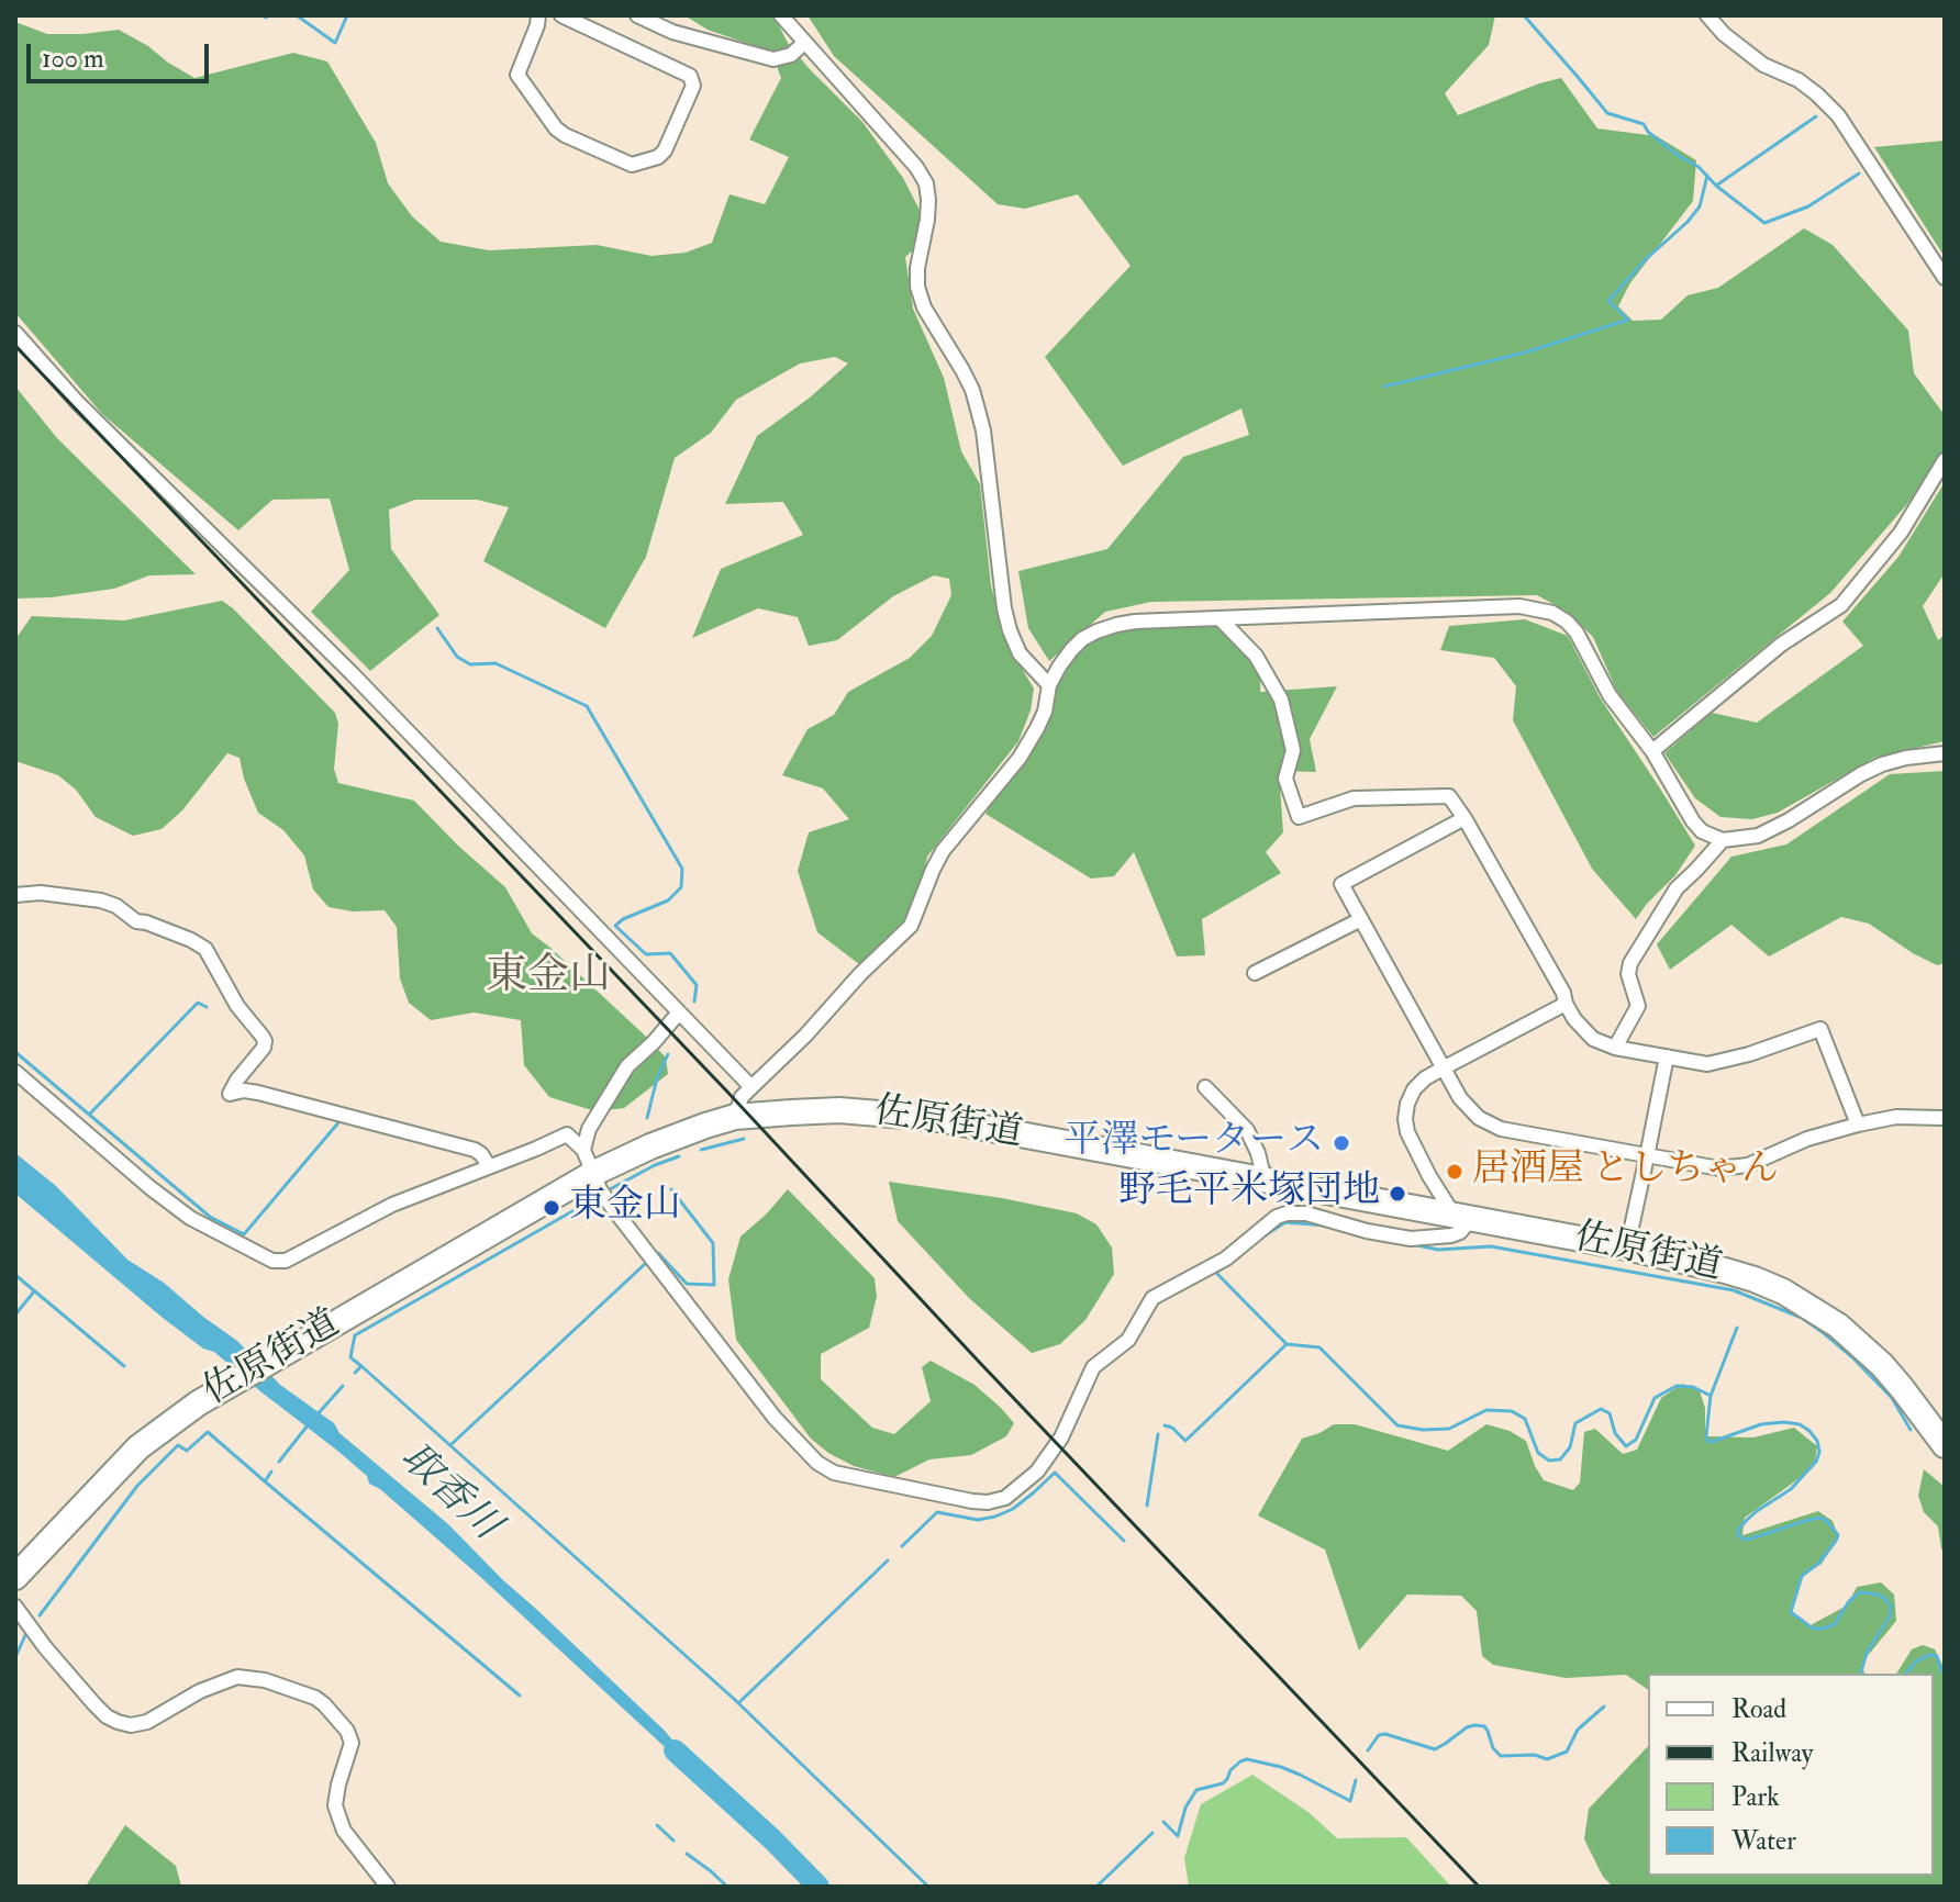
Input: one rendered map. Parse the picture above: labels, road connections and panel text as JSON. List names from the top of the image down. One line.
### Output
{"streets":{"highway":["佐原街道"]},"districts":["東金山"],"water":["取香川"],"places":["平澤モータース","居酒屋 としちゃん","野毛平米塚団地","東金山"],"legend":["Road","Railway","Park","Water"],"scale_bar":"100 m"}
